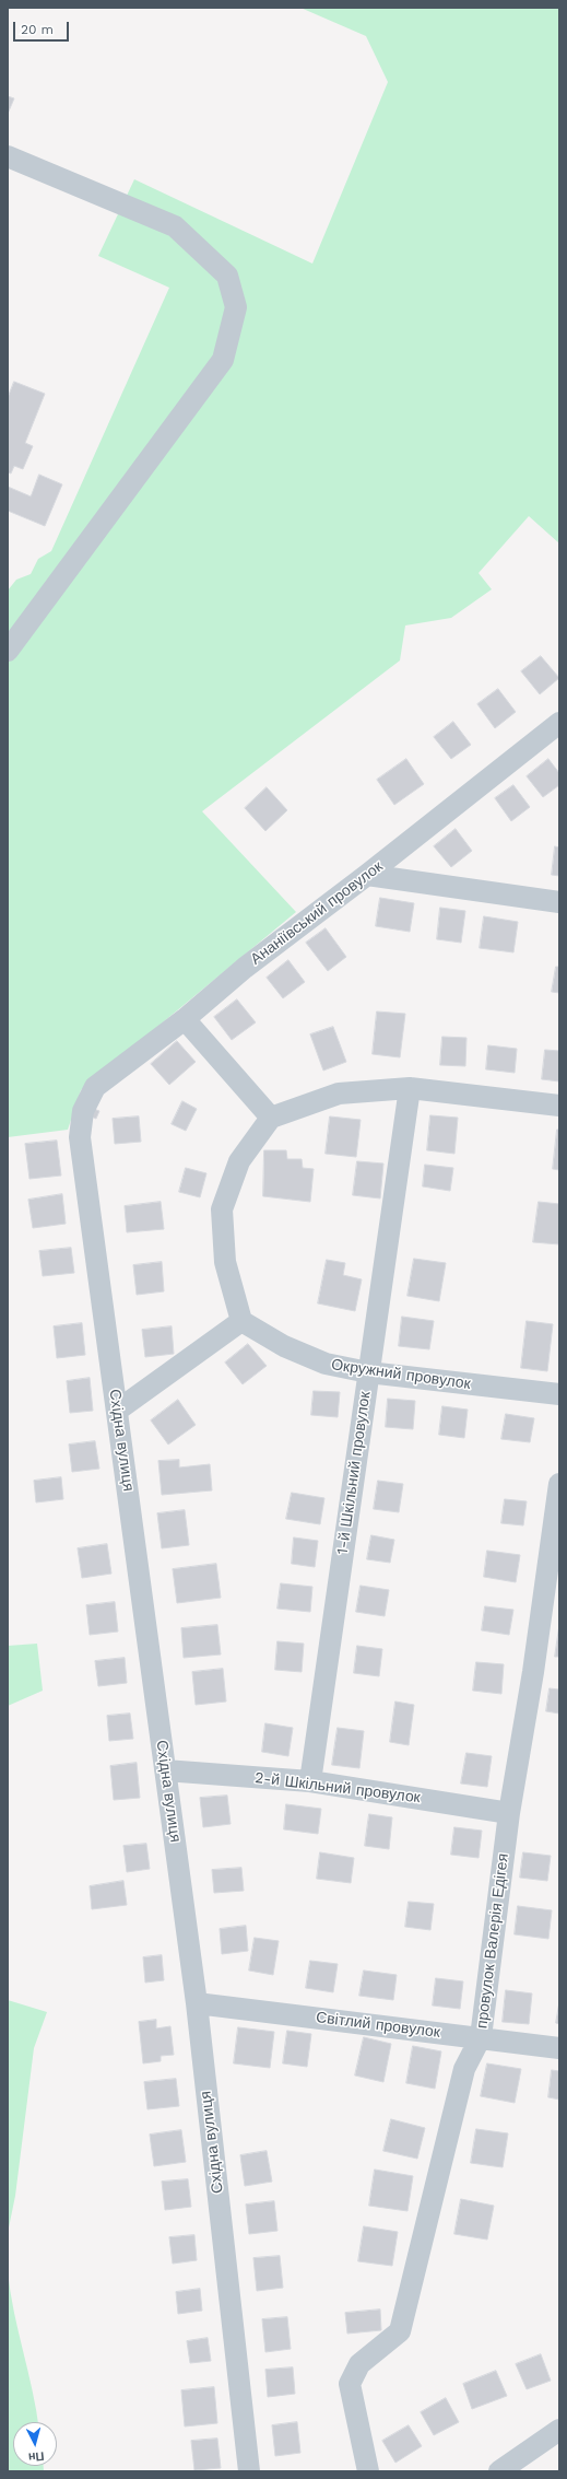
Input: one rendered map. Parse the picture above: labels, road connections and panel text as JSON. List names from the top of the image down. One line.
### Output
{"streets":{"street":["Ананіївський провулок","Окружний провулок","Східна вулиця","1-й Шкільний провулок","2-й Шкільний провулок","провулок Валерія Едігея","Світлий провулок"]},"crossings":[["Ананіївський провулок","Східна вулиця"],["Окружний провулок","1-й Шкільний провулок"],["Східна вулиця","2-й Шкільний провулок"],["Східна вулиця","Світлий провулок"],["1-й Шкільний провулок","2-й Шкільний провулок"],["2-й Шкільний провулок","провулок Валерія Едігея"],["провулок Валерія Едігея","Світлий провулок"]],"scale_bar":"20 m","north":"bottom"}
